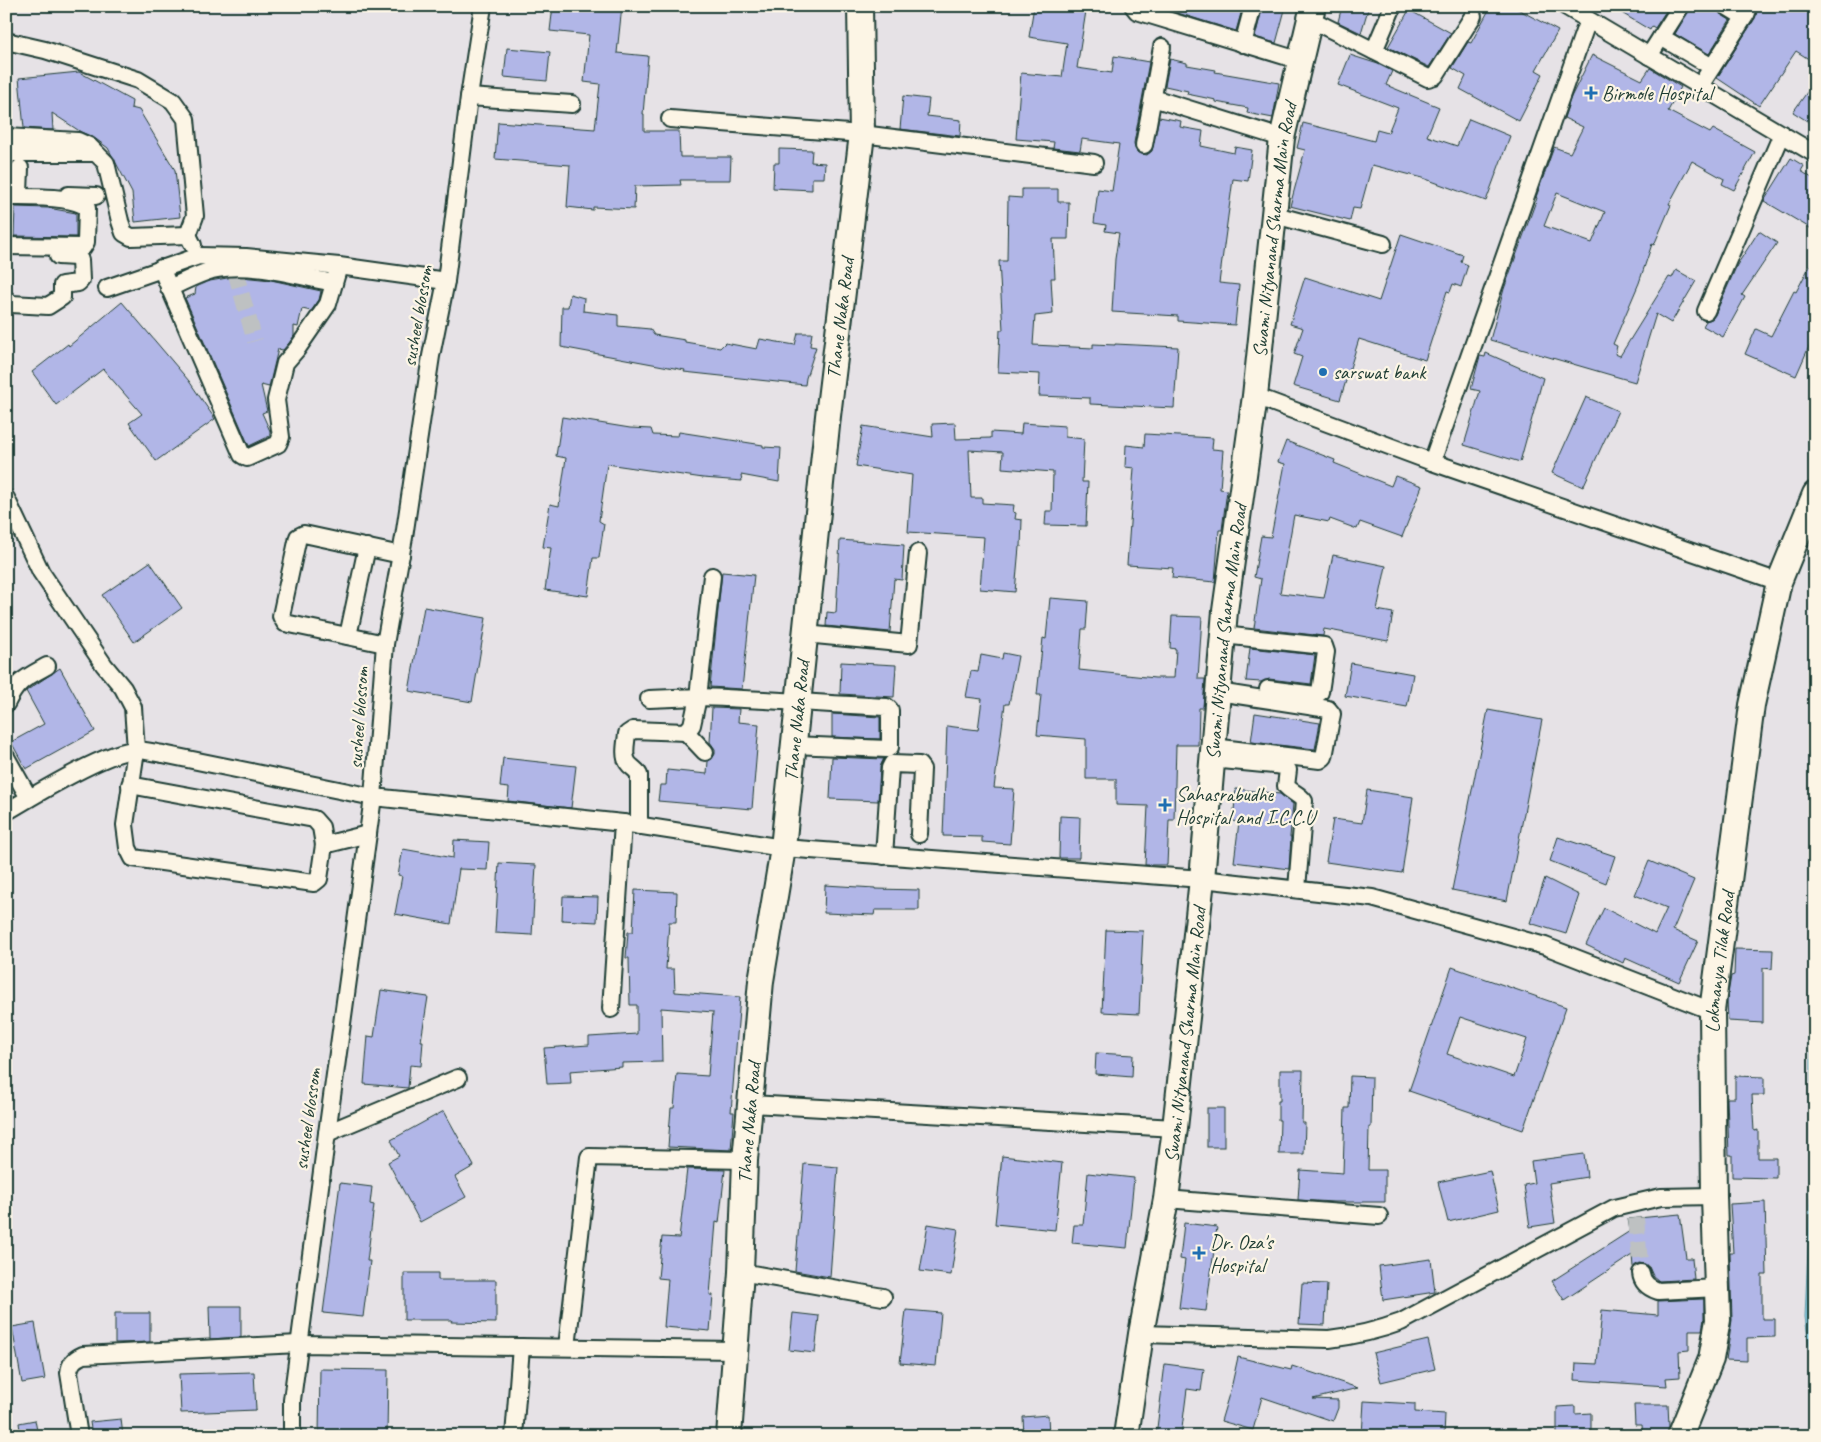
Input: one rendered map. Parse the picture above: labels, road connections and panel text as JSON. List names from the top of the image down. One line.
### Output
{"streets":{"street":["Swami Nityanand Sharma Main Road","susheel blossom","Thane Naka Road","Lokmanya Tilak Road"]},"places":{"health":["Birmole Hospital","Sahasrabudhe Hospital and I.C.C.U","Dr. Oza's Hospital"],"other":["sarswat bank"]}}
